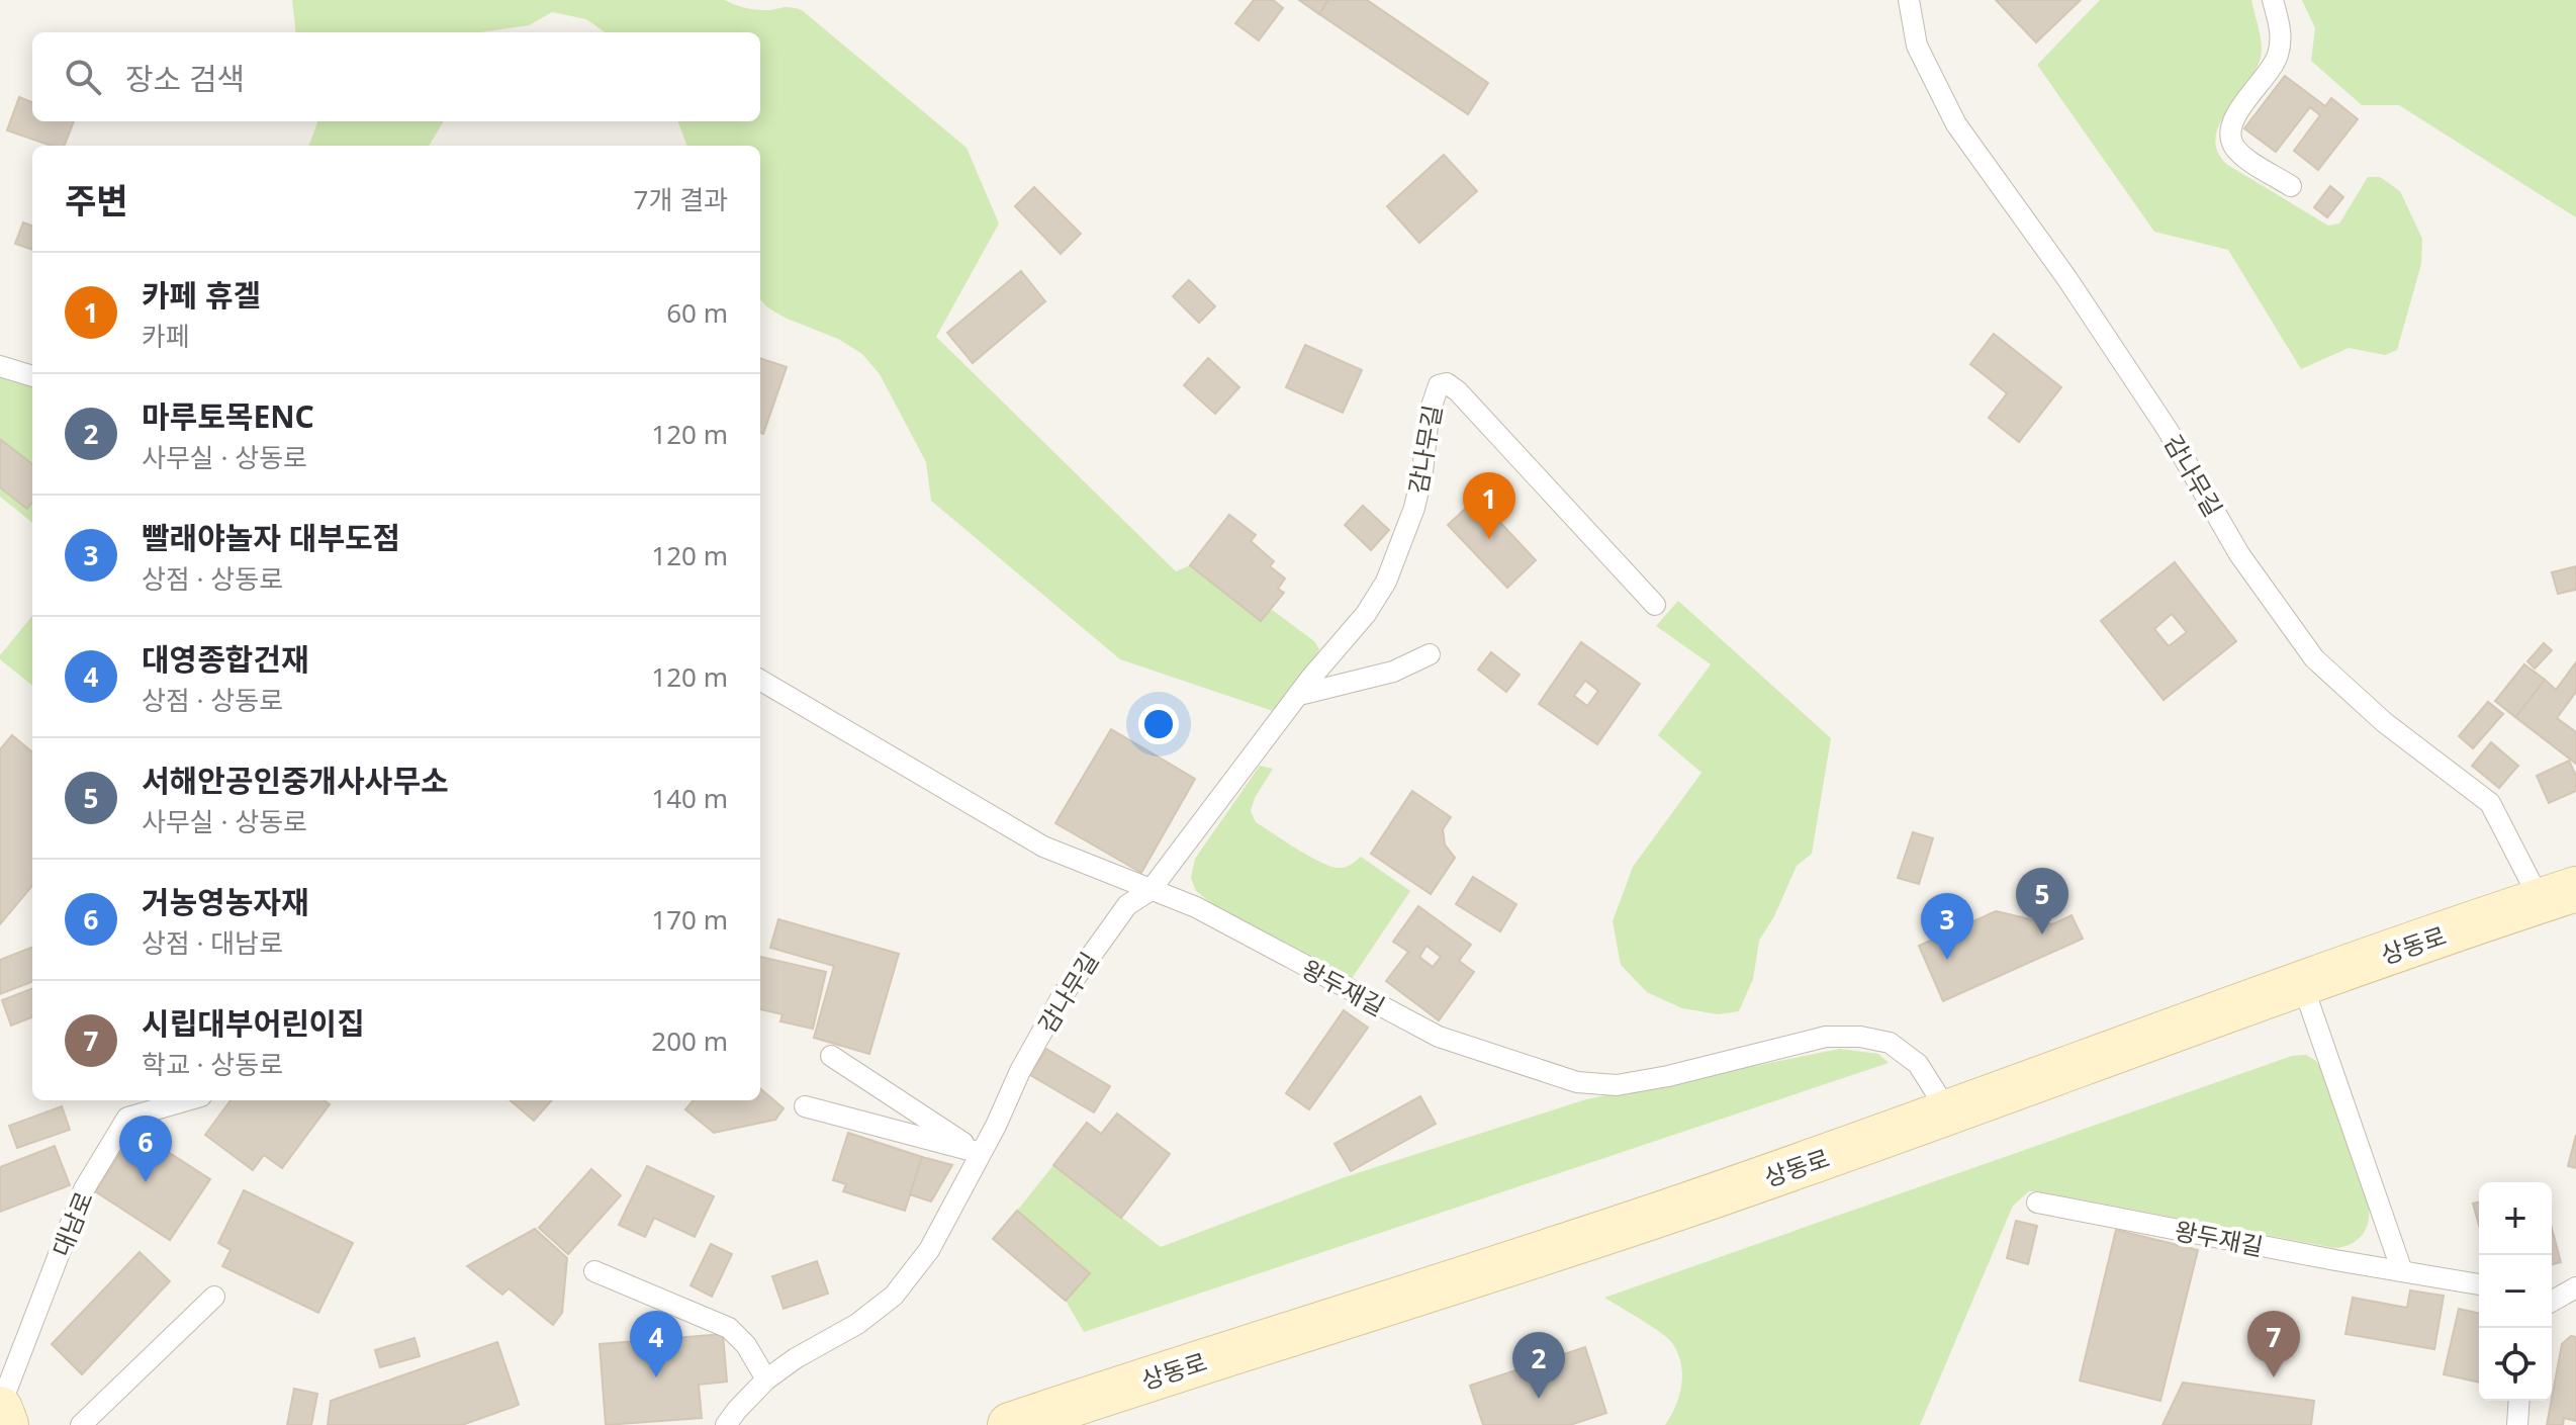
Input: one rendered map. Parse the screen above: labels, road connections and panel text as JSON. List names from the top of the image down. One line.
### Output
{"streets":{"street":["상동로","대남로"],"lane":["감나무길","왕두재길"]},"crossings":[["감나무길","상동로"],["감나무길","왕두재길"],["상동로","왕두재길"]],"page":{"search":"장소 검색","heading":["주변","7개 결과"],"list":[{"mark":"1","name":"카페 휴겔","note":"카페","value":"60 m"},{"mark":"2","name":"마루토목ENC","note":"사무실 · 상동로","value":"120 m"},{"mark":"3","name":"빨래야놀자 대부도점","note":"상점 · 상동로","value":"120 m"},{"mark":"4","name":"대영종합건재","note":"상점 · 상동로","value":"120 m"},{"mark":"5","name":"서해안공인중개사사무소","note":"사무실 · 상동로","value":"140 m"},{"mark":"6","name":"거농영농자재","note":"상점 · 대남로","value":"170 m"},{"mark":"7","name":"시립대부어린이집","note":"학교 · 상동로","value":"200 m"}],"pins":["1","5","3","6","4","7","2"],"map_buttons":["+","−"]}}
